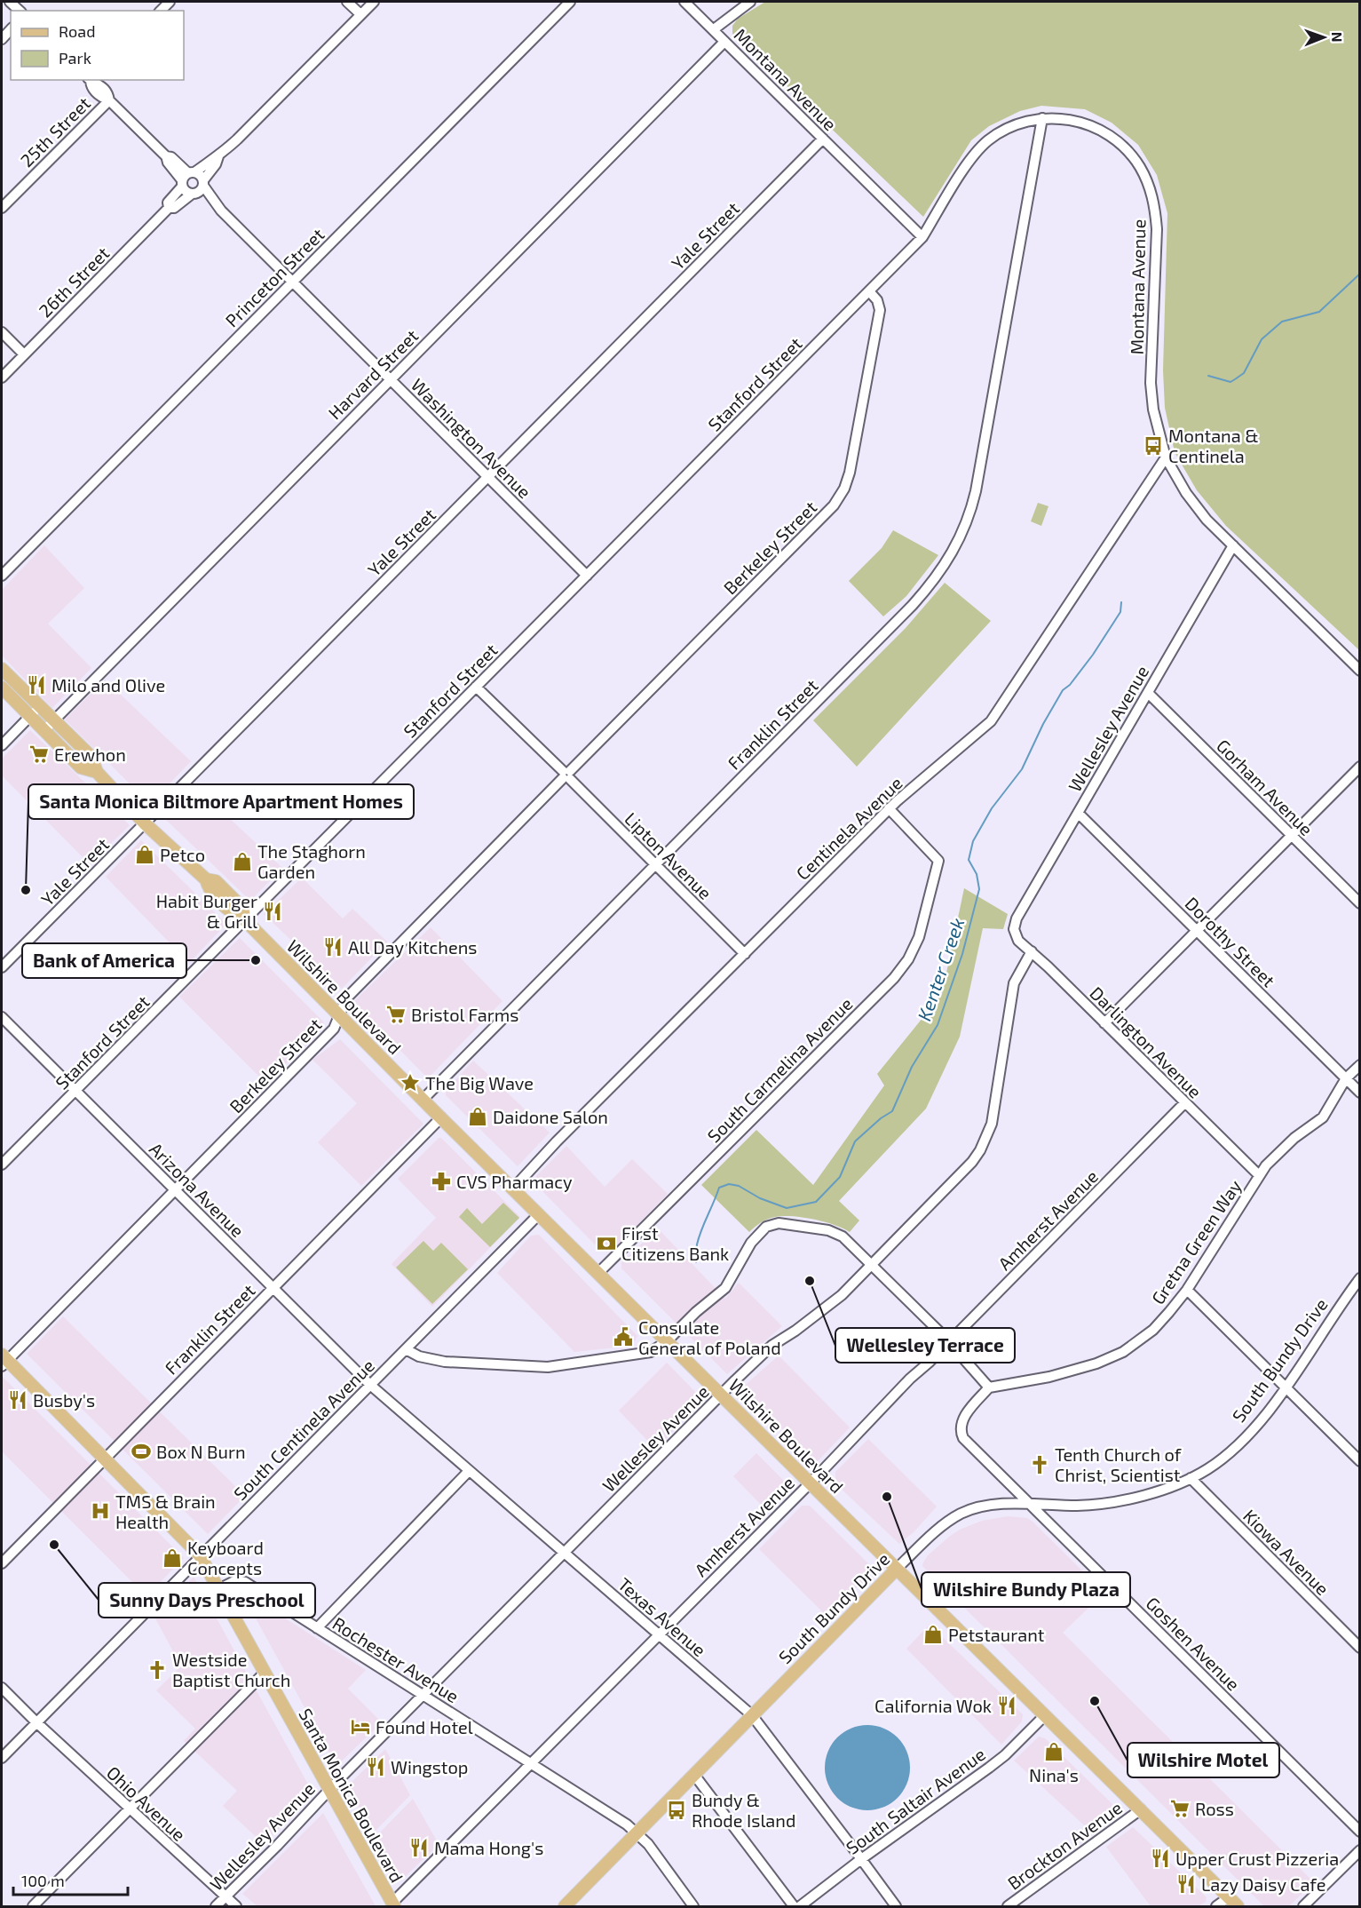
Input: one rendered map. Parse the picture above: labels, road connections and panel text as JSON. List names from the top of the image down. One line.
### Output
{"streets":{"main road":["Wilshire Boulevard","South Bundy Drive","Santa Monica Boulevard"],"street":["Montana Avenue","25th Street","Yale Street","Princeton Street","26th Street","Harvard Street","Stanford Street","Washington Avenue","Berkeley Street","Franklin Street","Wellesley Avenue","Gorham Avenue","Centinela Avenue","Lipton Avenue","Dorothy Street","Darlington Avenue","South Carmelina Avenue","Arizona Avenue","Amherst Avenue","Gretna Green Way","South Centinela Avenue","Kiowa Avenue","Texas Avenue","Goshen Avenue","Rochester Avenue","South Saltair Avenue","Ohio Avenue","Brockton Avenue"]},"crossings":[["Montana Avenue","Yale Street"],["Montana Avenue","Harvard Street"],["Montana Avenue","Stanford Street"],["Montana Avenue","Franklin Street"],["Montana Avenue","Wellesley Avenue"],["Montana Avenue","Centinela Avenue"],["Yale Street","Washington Avenue"],["Yale Street","Wilshire Boulevard"],["Princeton Street","Washington Avenue"],["26th Street","Washington Avenue"],["Harvard Street","Washington Avenue"],["Harvard Street","Wilshire Boulevard"],["Stanford Street","Washington Avenue"],["Stanford Street","Berkeley Street"],["Stanford Street","Lipton Avenue"],["Stanford Street","Wilshire Boulevard"],["Stanford Street","Arizona Avenue"],["Berkeley Street","Lipton Avenue"],["Berkeley Street","Wilshire Boulevard"],["Berkeley Street","Arizona Avenue"],["Berkeley Street","Santa Monica Boulevard"],["Franklin Street","Lipton Avenue"],["Franklin Street","Wilshire Boulevard"],["Franklin Street","Arizona Avenue"],["Franklin Street","Santa Monica Boulevard"],["Wellesley Avenue","Gorham Avenue"],["Wellesley Avenue","Dorothy Street"],["Wellesley Avenue","Wilshire Boulevard"],["Wellesley Avenue","Darlington Avenue"],["Wellesley Avenue","Texas Avenue"],["Wellesley Avenue","Rochester Avenue"],["Wellesley Avenue","Santa Monica Boulevard"],["Wellesley Avenue","Ohio Avenue"],["Centinela Avenue","Lipton Avenue"],["Centinela Avenue","Wilshire Boulevard"],["Centinela Avenue","South Carmelina Avenue"],["Dorothy Street","Gretna Green Way"],["Wilshire Boulevard","South Carmelina Avenue"],["Wilshire Boulevard","Amherst Avenue"],["Wilshire Boulevard","South Bundy Drive"],["Wilshire Boulevard","South Centinela Avenue"],["Wilshire Boulevard","South Saltair Avenue"],["Wilshire Boulevard","Brockton Avenue"],["Darlington Avenue","Amherst Avenue"],["Darlington Avenue","Gretna Green Way"],["Arizona Avenue","South Centinela Avenue"],["Arizona Avenue","Texas Avenue"],["Amherst Avenue","Texas Avenue"],["Amherst Avenue","Rochester Avenue"],["Amherst Avenue","Santa Monica Boulevard"],["Gretna Green Way","Goshen Avenue"],["South Bundy Drive","Kiowa Avenue"],["South Bundy Drive","Texas Avenue"],["South Bundy Drive","Goshen Avenue"],["South Bundy Drive","Rochester Avenue"],["South Centinela Avenue","Texas Avenue"],["South Centinela Avenue","Santa Monica Boulevard"],["South Centinela Avenue","Ohio Avenue"],["Texas Avenue","South Saltair Avenue"],["Rochester Avenue","Santa Monica Boulevard"]],"water":["Kenter Creek"],"places":{"bus stop":["Montana & Centinela","Bundy & Rhode Island"],"restaurant":["Milo and Olive","Habit Burger & Grill","All Day Kitchens","Busby's","California Wok","Wingstop","Mama Hong's","Upper Crust Pizzeria","Lazy Daisy Cafe"],"supermarket":["Erewhon","Bristol Farms","Ross"],"shop":["Petco","The Staghorn Garden","Daidone Salon","Keyboard Concepts","Petstaurant","Nina's"],"other":["Santa Monica Biltmore Apartment Homes","Bank of America","Wellesley Terrace","Wilshire Bundy Plaza","Sunny Days Preschool","Wilshire Motel"],"place":["The Big Wave"],"pharmacy":["CVS Pharmacy"],"bank":["First Citizens Bank"],"public building":["Consulate General of Poland"],"sports":["Box N Burn"],"church":["Tenth Church of Christ, Scientist","Westside Baptist Church"],"hospital":["TMS & Brain Health"],"hotel":["Found Hotel"]},"legend":["Road","Park"],"scale_bar":"100 m","north":"right"}
